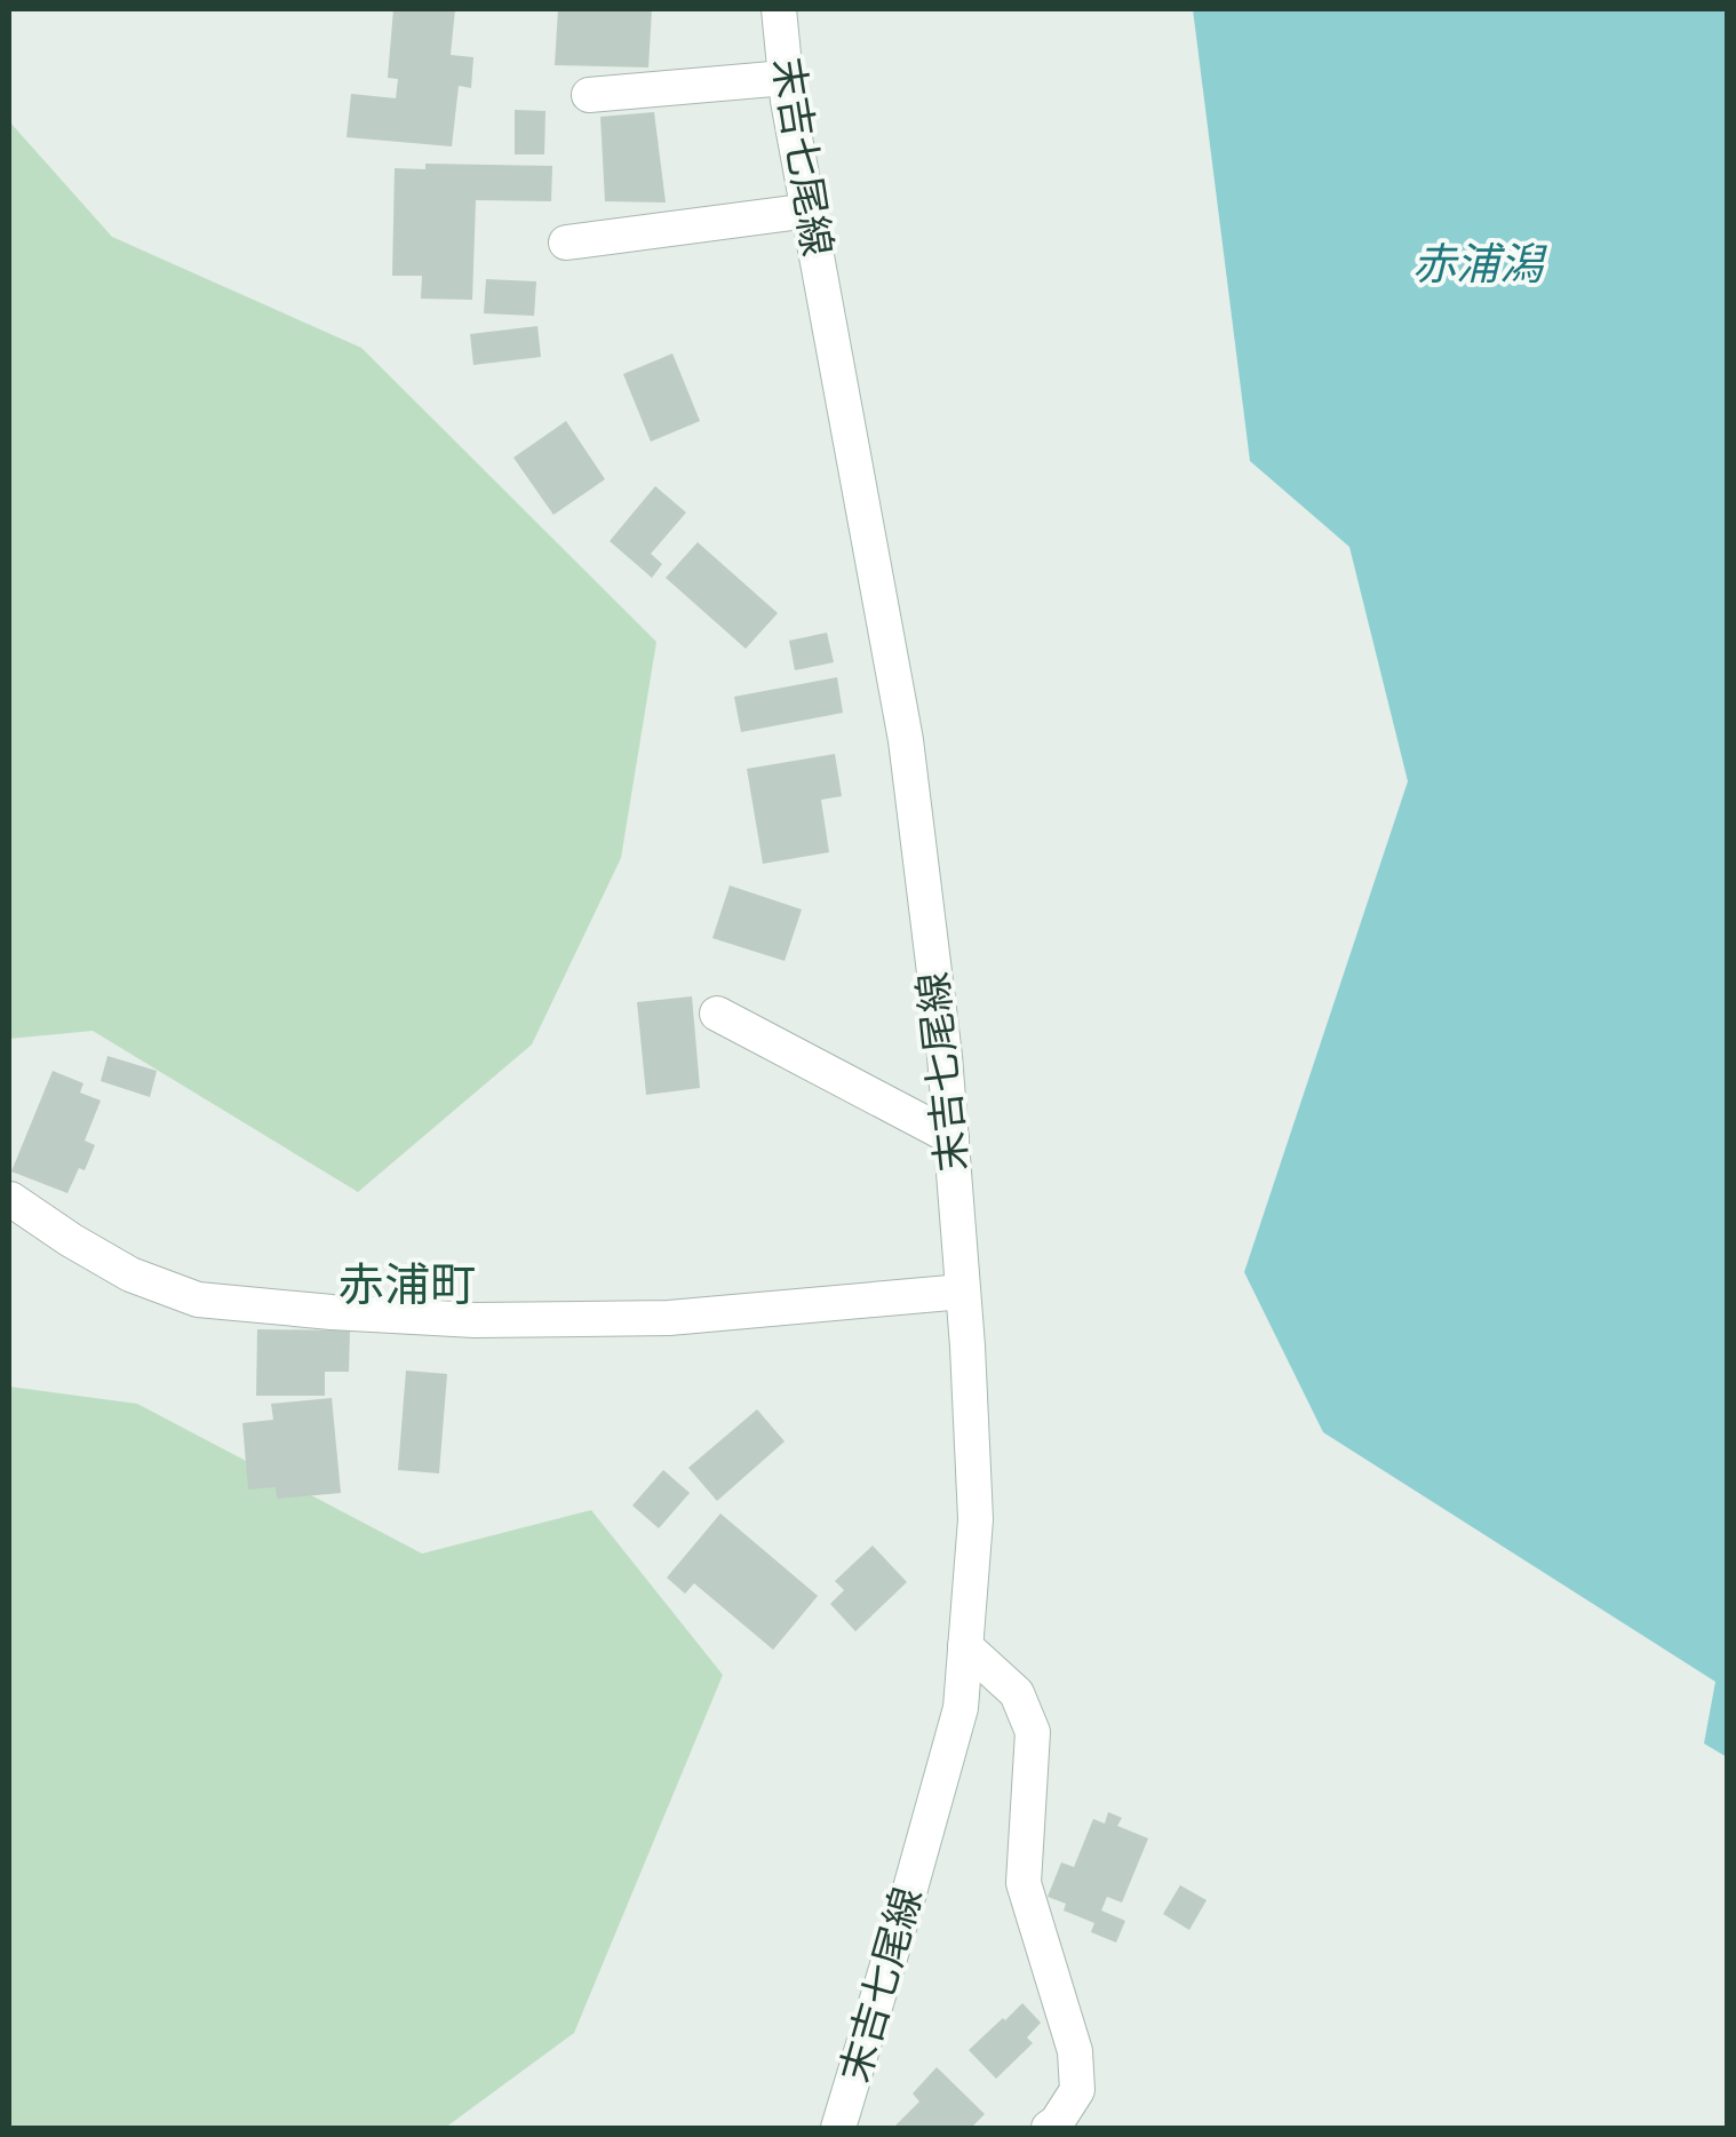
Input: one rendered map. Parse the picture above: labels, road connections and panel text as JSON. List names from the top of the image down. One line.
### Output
{"streets":{"street":["末吉七尾線"]},"districts":["赤浦町"],"water":["赤浦潟"]}
